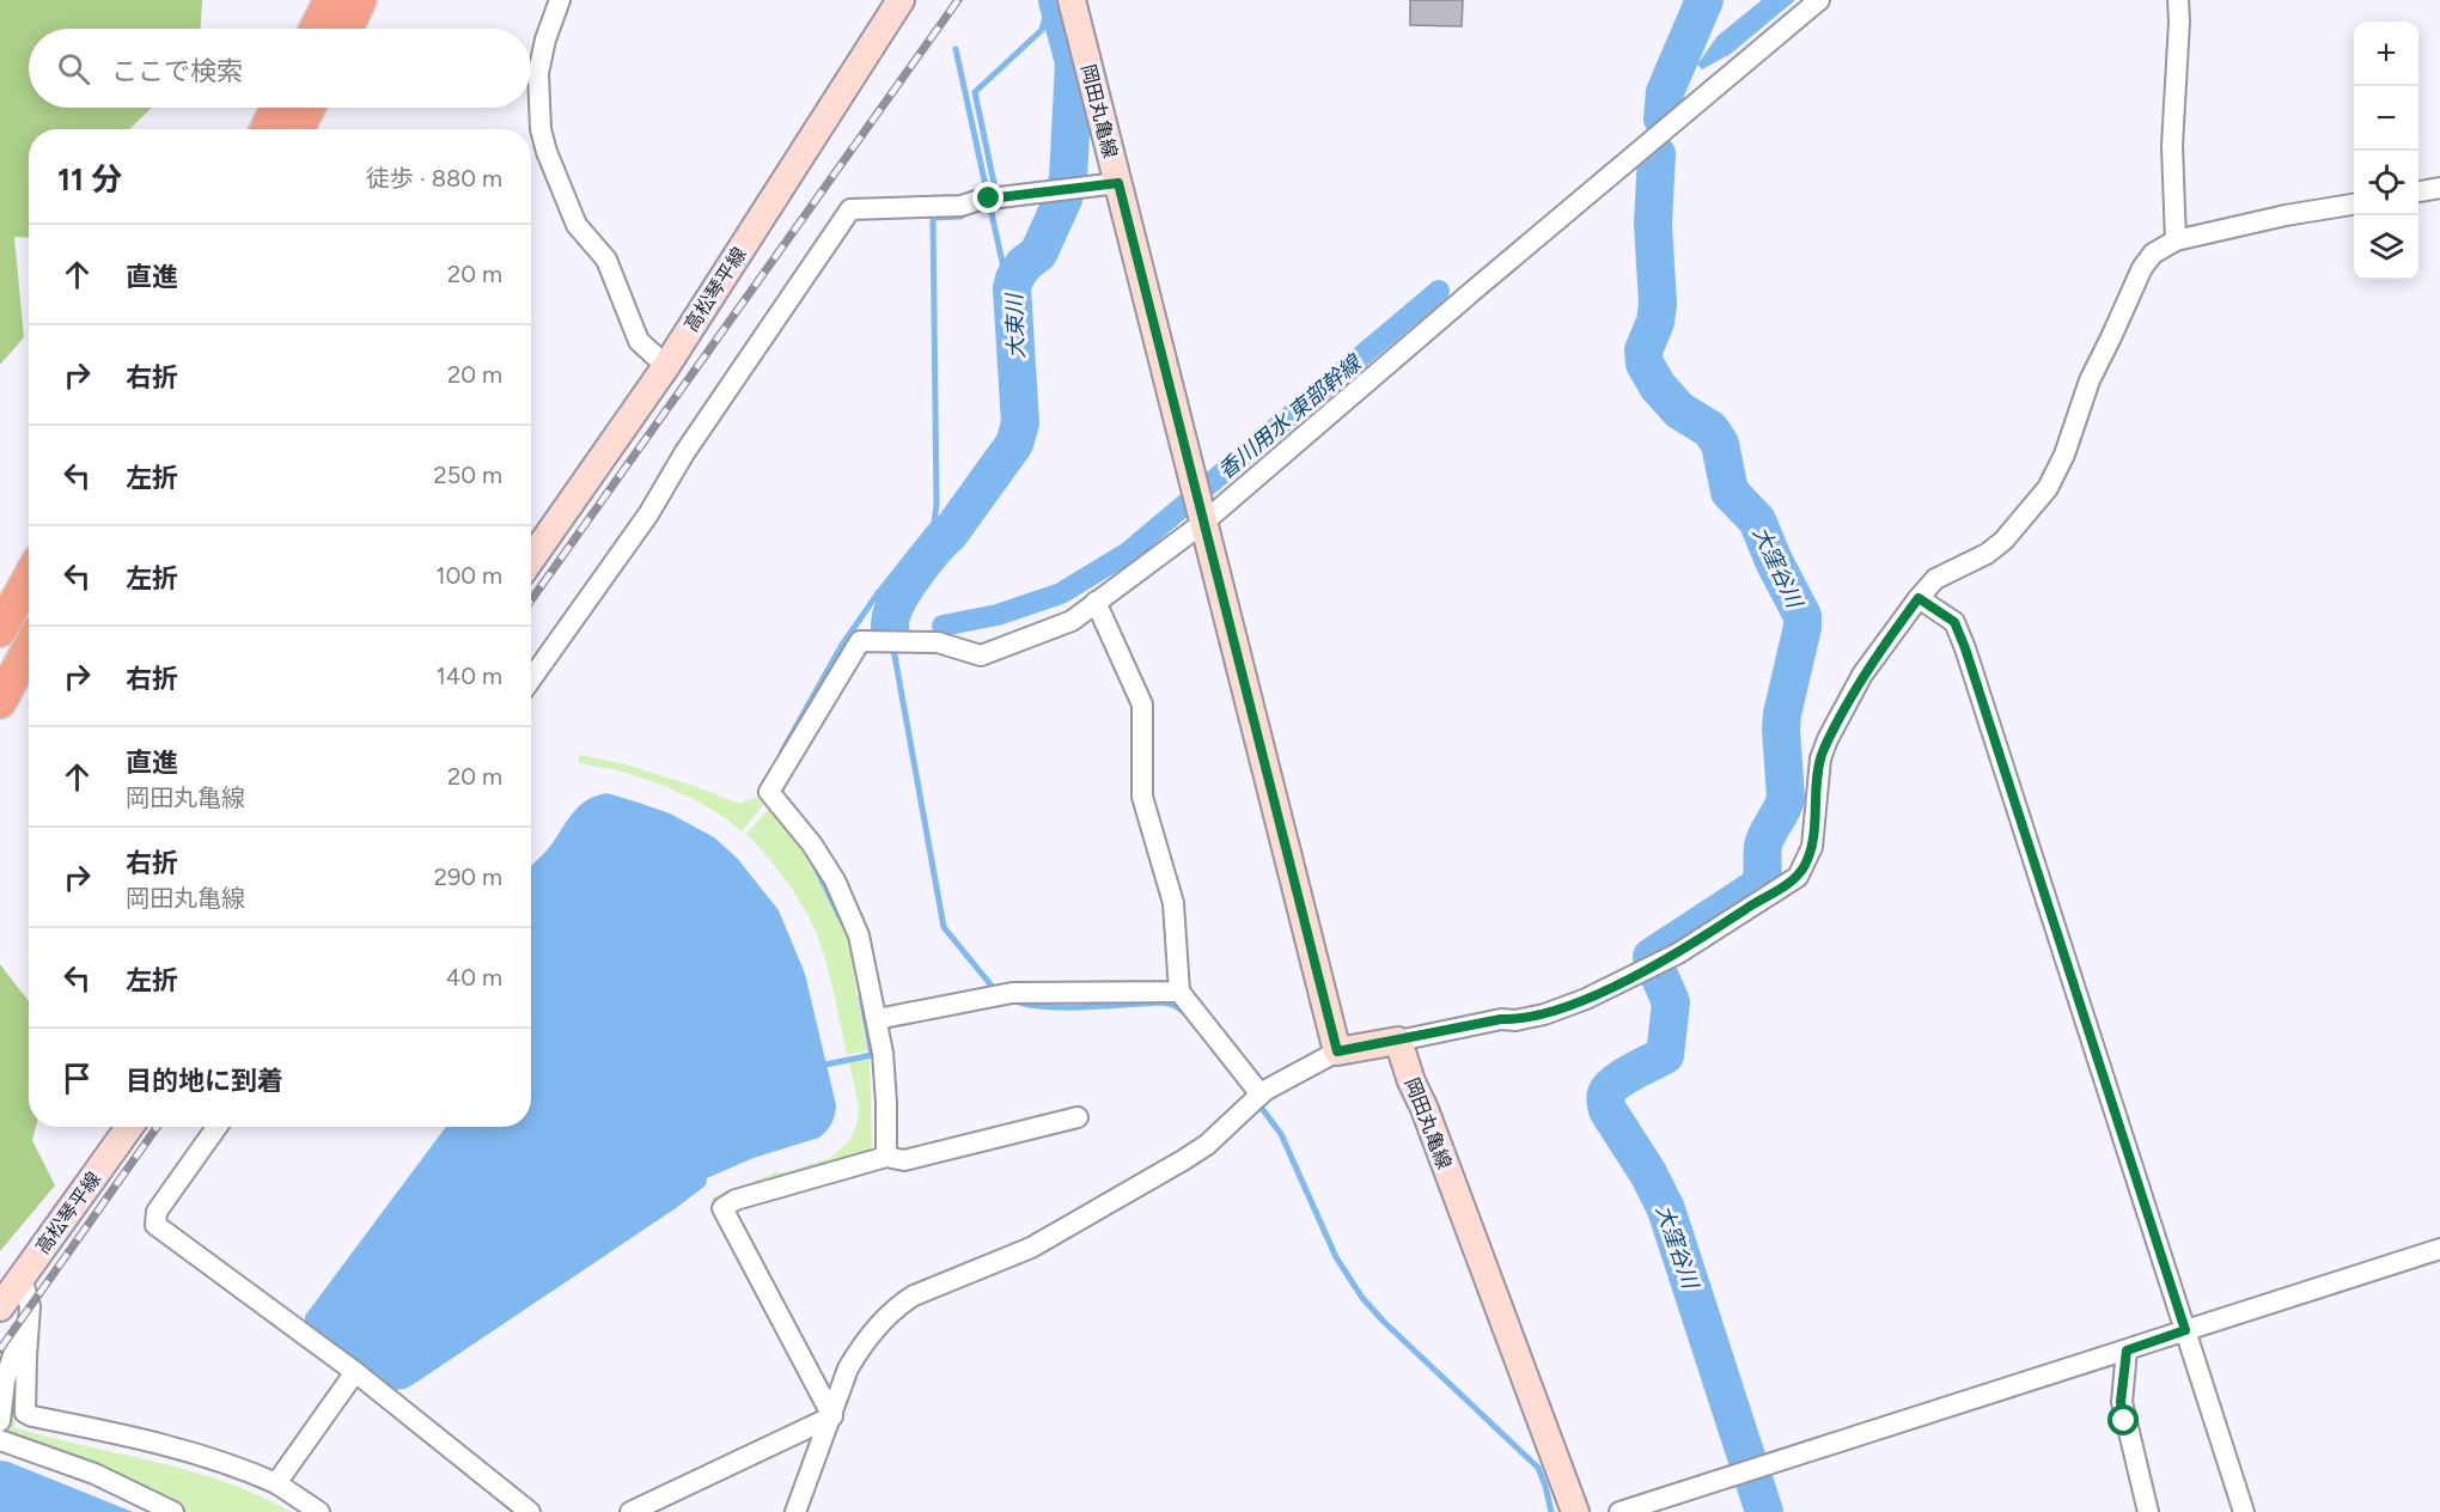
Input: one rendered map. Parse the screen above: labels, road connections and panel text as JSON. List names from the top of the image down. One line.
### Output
{"streets":{"main road":["岡田丸亀線","高松琴平線"]},"water":["大束川","香川用水 東部幹線","大窪谷川"],"page":{"map_buttons":["+","−"],"search":"ここで検索","heading":["11 分","徒歩 · 880 m"],"list":[["直進","20 m"],["右折","20 m"],["左折","250 m"],["左折","100 m"],["右折","140 m"],["直進","岡田丸亀線","20 m"],["右折","岡田丸亀線","290 m"],["左折","40 m"],"目的地に到着"]}}
